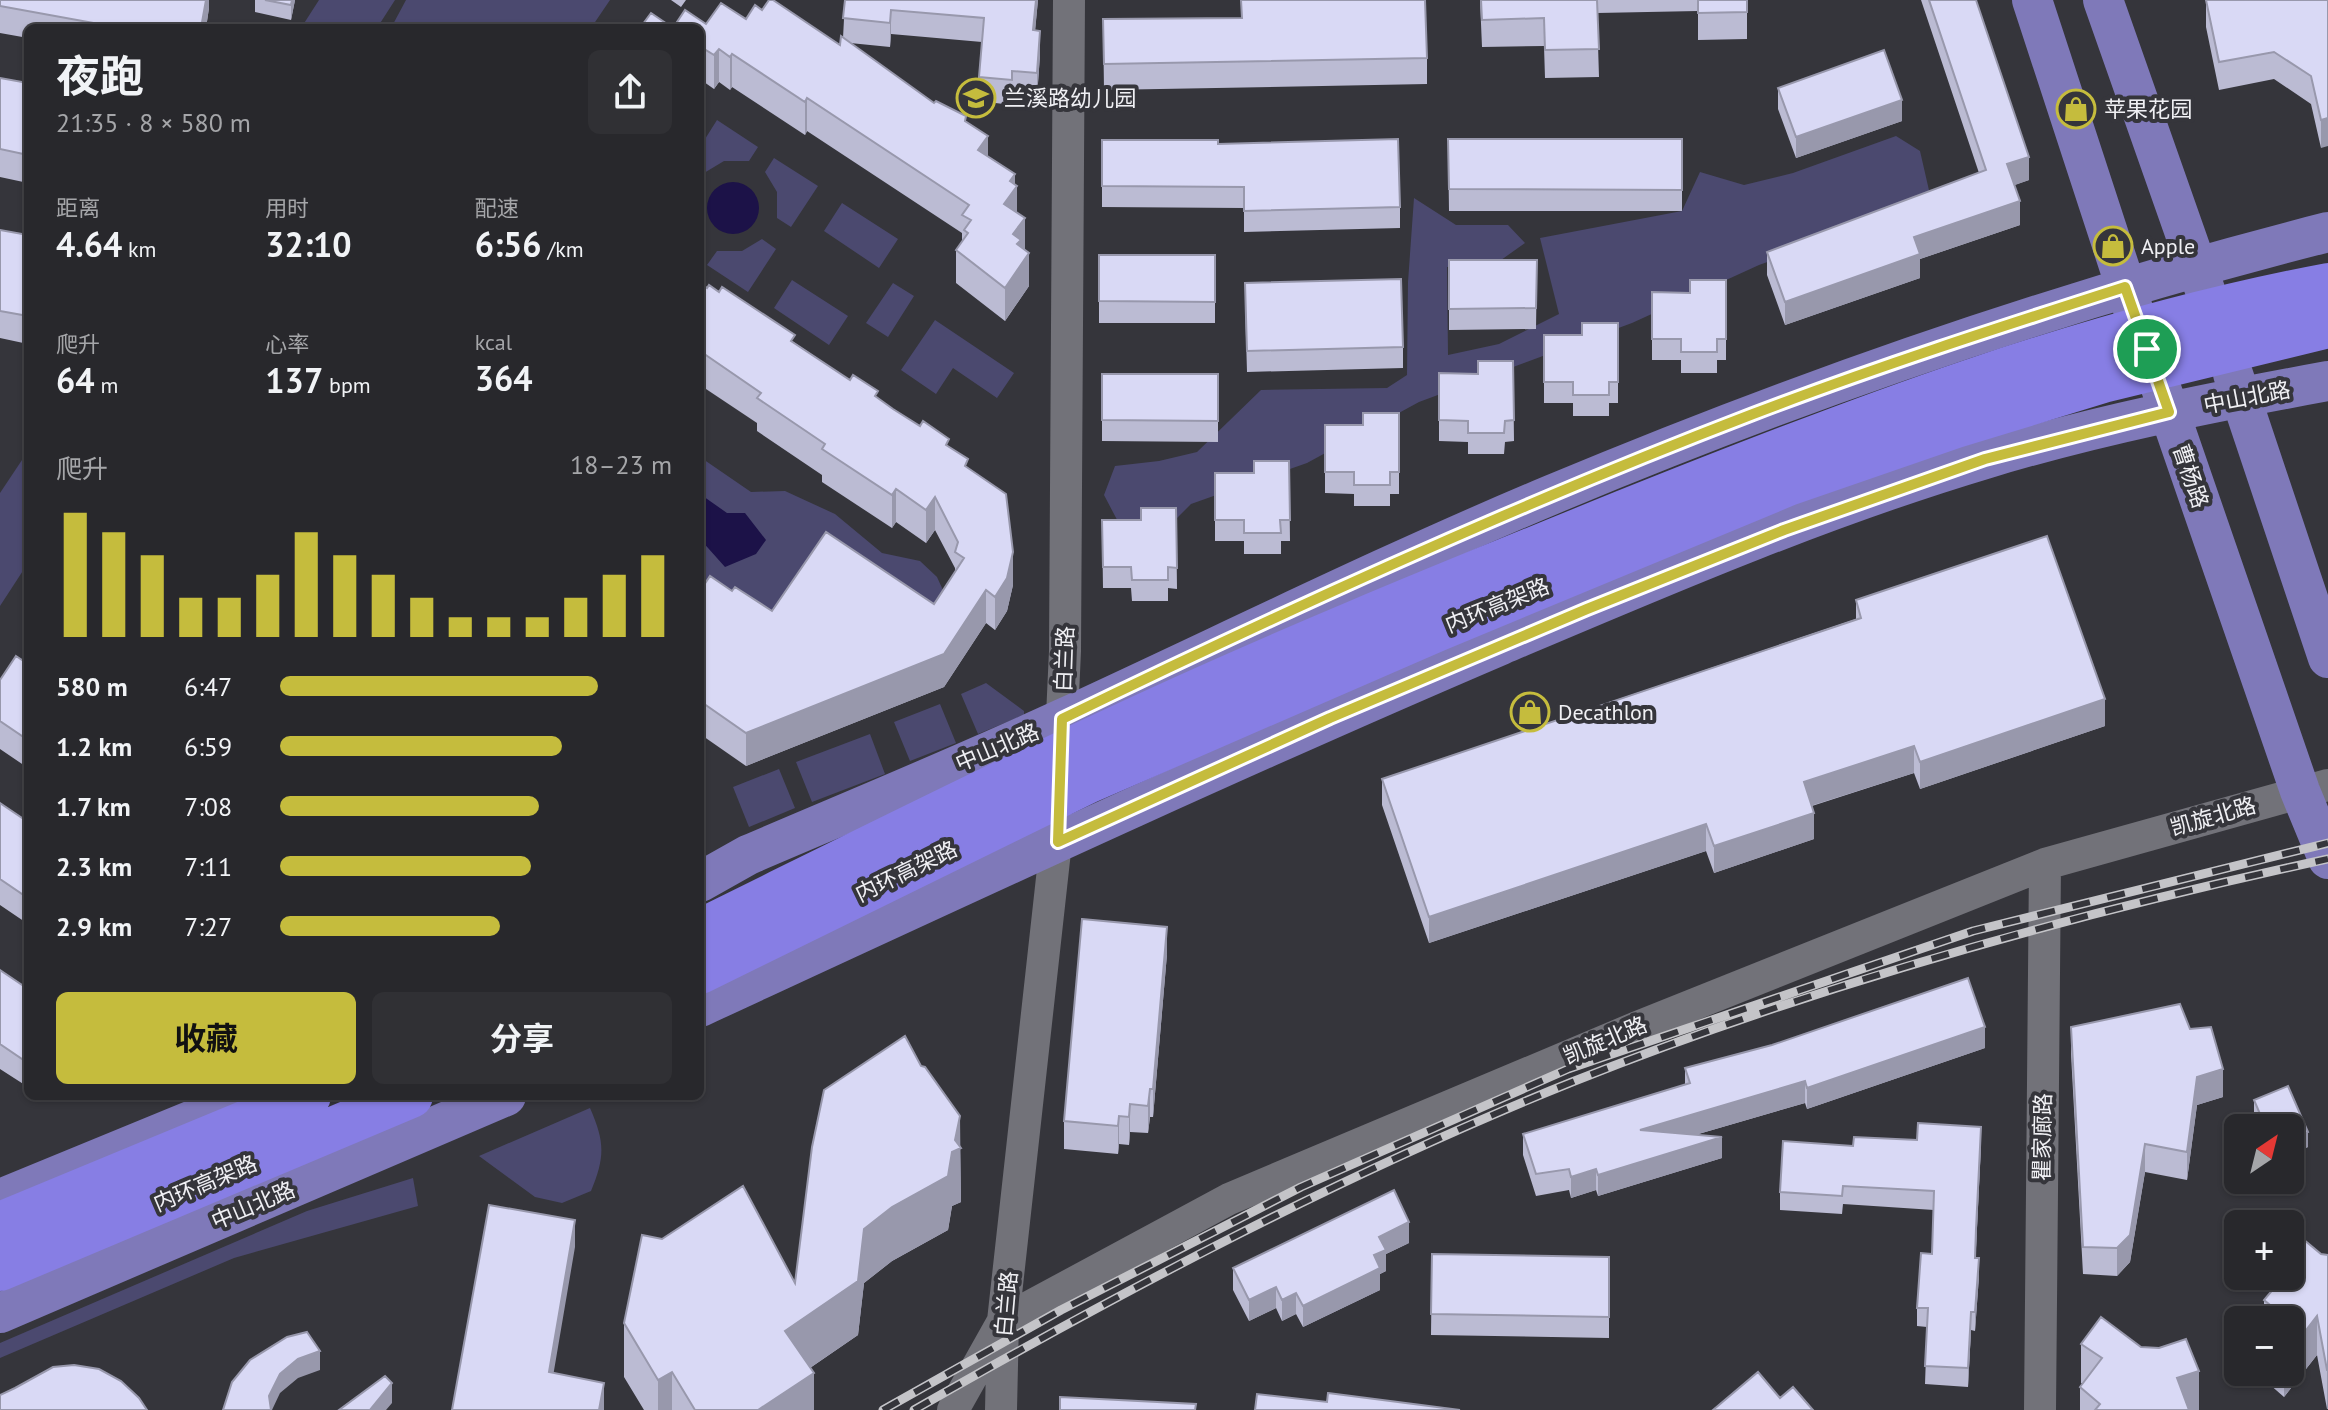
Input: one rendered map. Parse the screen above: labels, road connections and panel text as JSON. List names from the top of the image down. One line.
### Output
{"streets":{"highway":["内环高架路"],"main road":["中山北路","曹杨路"],"street":["白兰路","凯旋北路","瞿家廊路"]},"crossings":[["中山北路","曹杨路"],["中山北路","白兰路"],["曹杨路","凯旋北路"],["白兰路","凯旋北路"],["凯旋北路","瞿家廊路"]],"places":{"school or university":["兰溪路幼儿园"],"shop":["苹果花园","Apple","Decathlon"]},"north":"top right","page":{"heading":["夜跑","21:35 · 8 × 580 m"],"stats":[["距离","4.64 km"],["用时","32:10"],["配速","6:56 /km"],["爬升","64 m"],["心率","137 bpm"],["kcal","364"]],"chart":["爬升","18–23 m"],"list":[{"name":"580 m","note":"6:47"},{"name":"1.2 km","note":"6:59"},{"name":"1.7 km","note":"7:08"},{"name":"2.3 km","note":"7:11"},{"name":"2.9 km","note":"7:27"}],"buttons":["收藏","分享"],"map_buttons":["+","−"]}}
